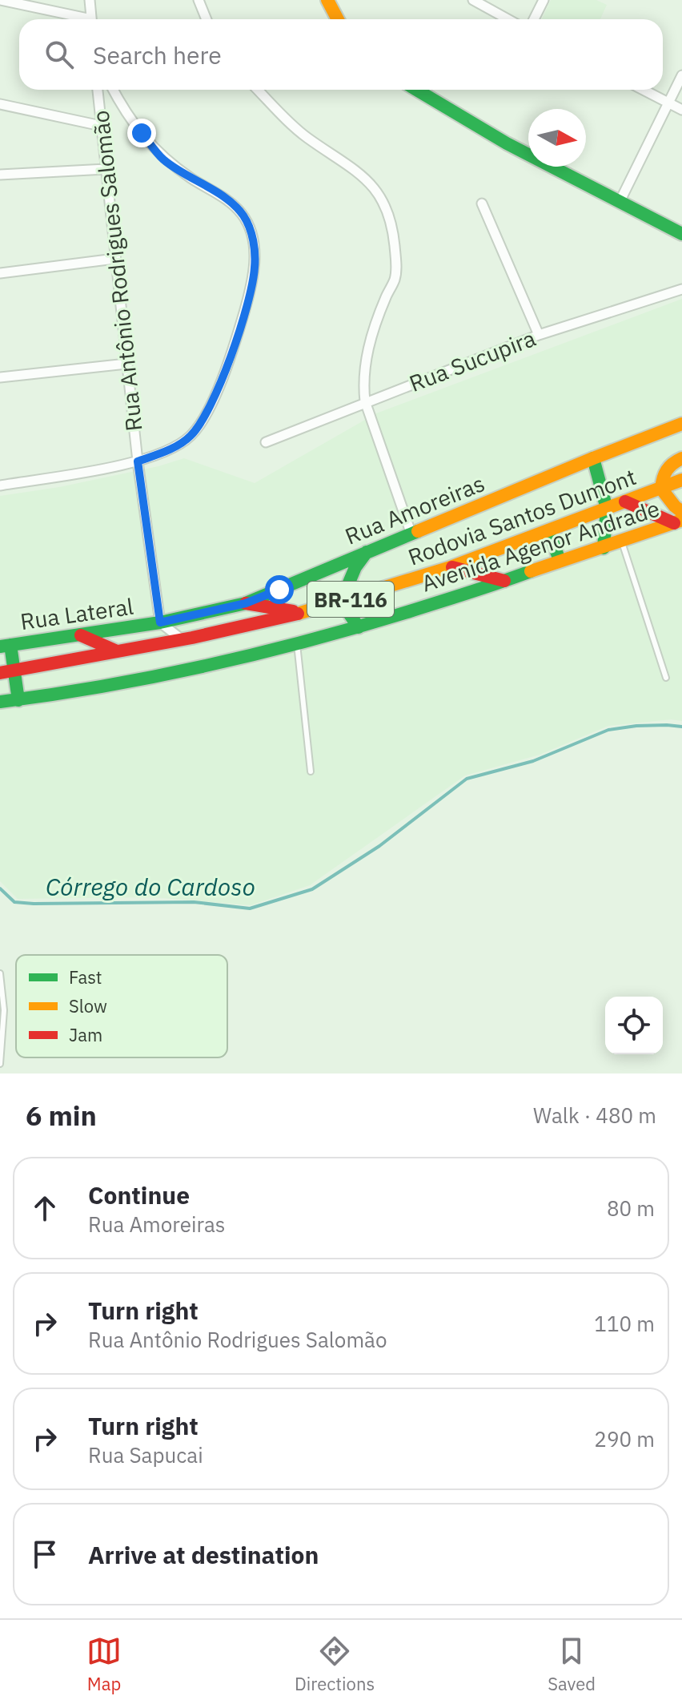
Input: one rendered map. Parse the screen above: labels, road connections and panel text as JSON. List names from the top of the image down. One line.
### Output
{"streets":{"main road":["Rua Amoreiras","Rodovia Santos Dumont","Avenida Agenor Andrade","BR-116","Rua Lateral"],"street":["Rua Antônio Rodrigues Salomão","Rua Sucupira"]},"crossings":[["Rua Antônio Rodrigues Salomão","Rua Amoreiras"],["Rua Antônio Rodrigues Salomão","Rua Lateral"],["Rua Amoreiras","Rua Lateral"]],"water":["Córrego do Cardoso"],"legend":["Fast","Slow","Jam"],"north":"right","page":{"search":"Search here","heading":["6 min","Walk · 480 m"],"list":[["Continue","Rua Amoreiras","80 m"],["Turn right","Rua Antônio Rodrigues Salomão","110 m"],["Turn right","Rua Sapucai","290 m"],"Arrive at destination"],"nav":["Map","Directions","Saved"]}}
